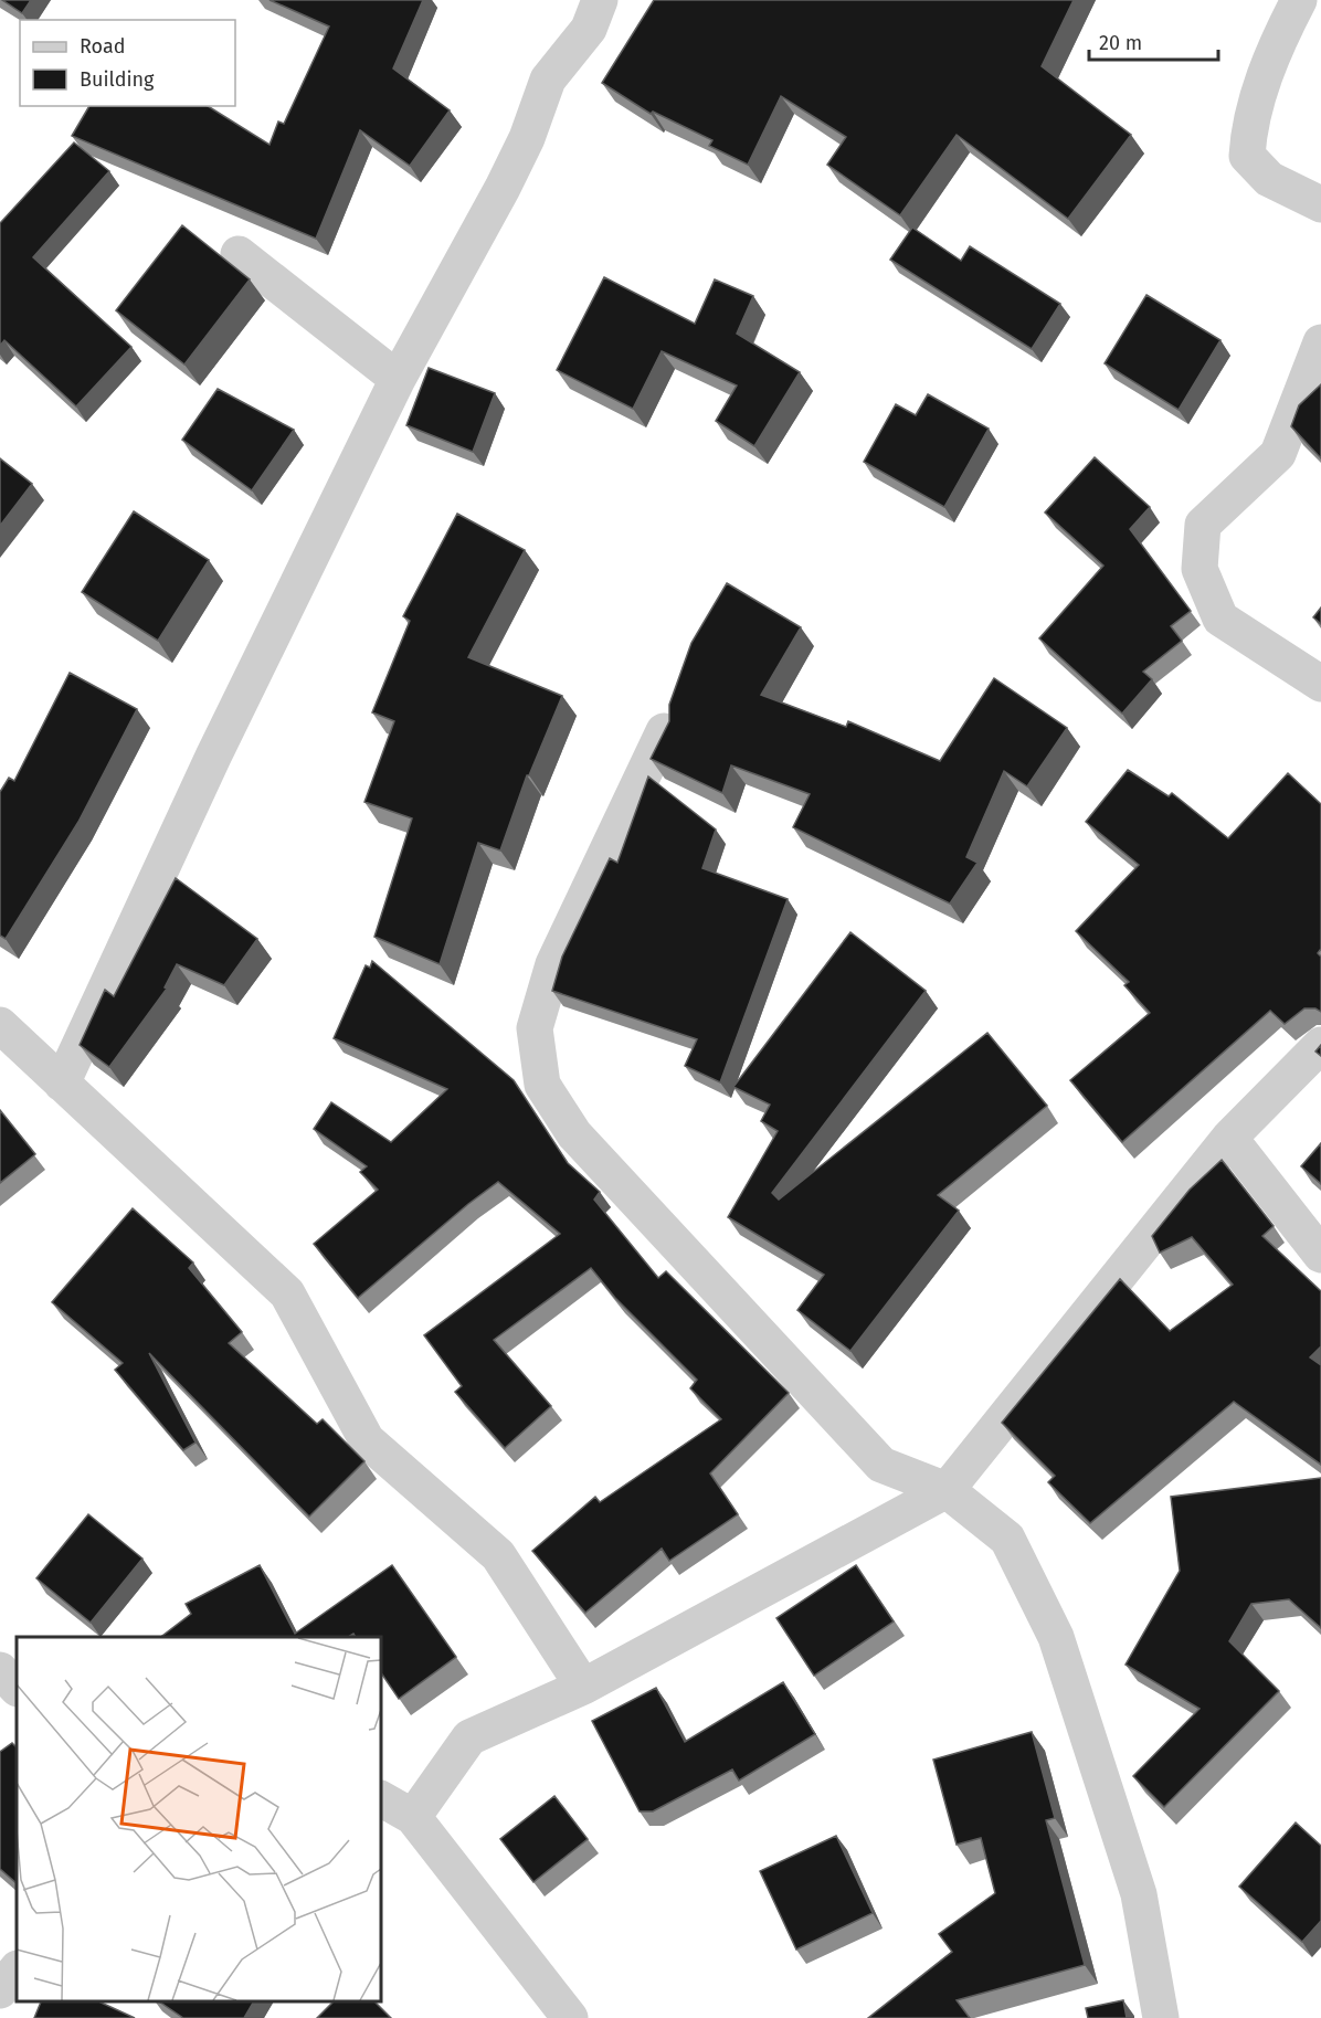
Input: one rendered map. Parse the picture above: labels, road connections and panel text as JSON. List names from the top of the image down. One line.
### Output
{"legend":["Road","Building"],"scale_bar":"20 m"}
